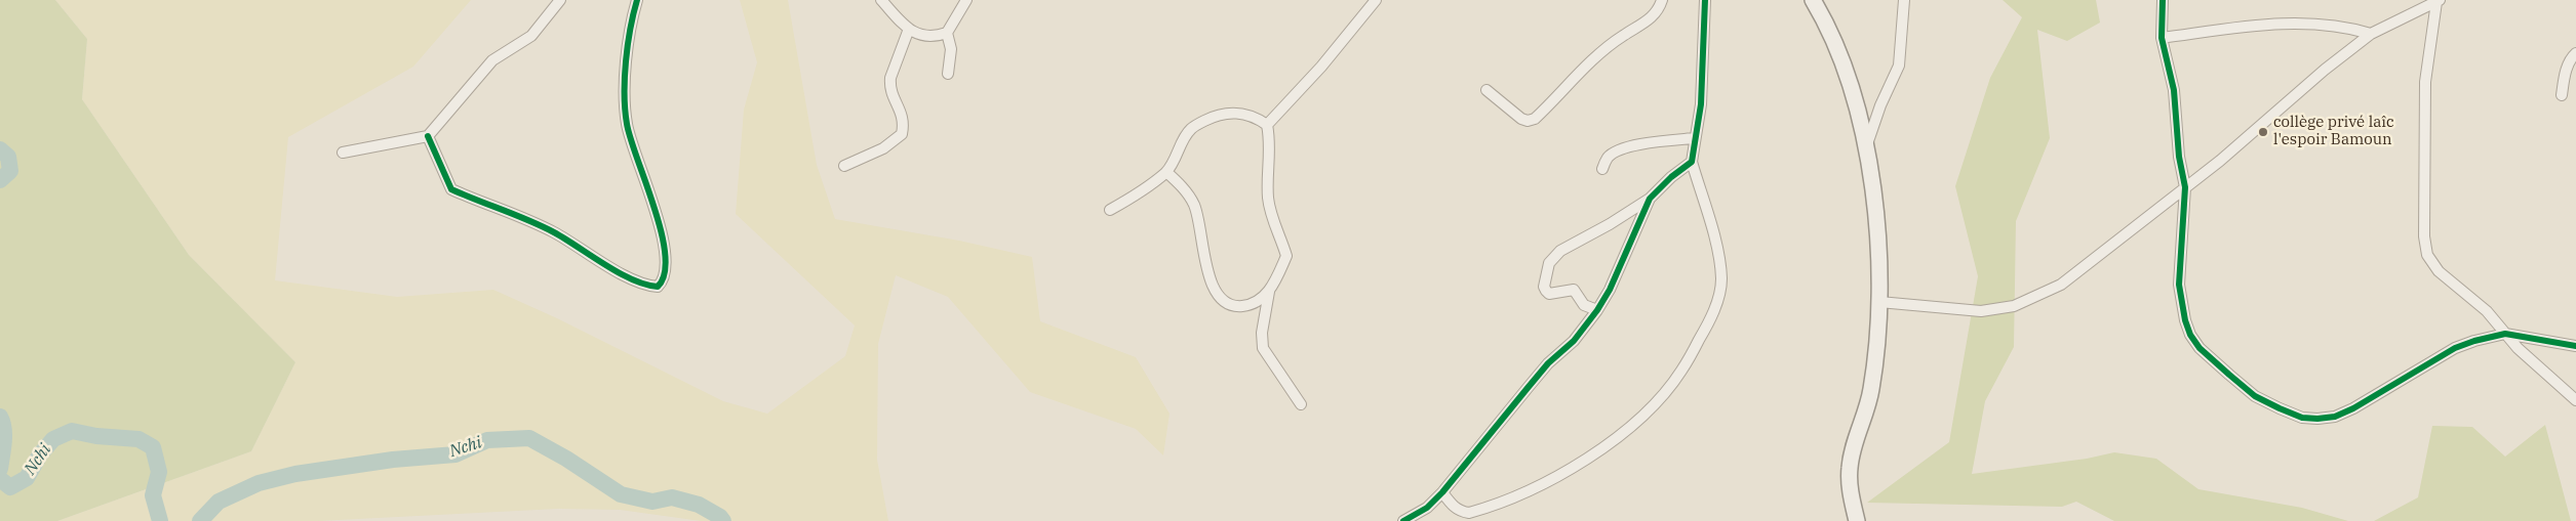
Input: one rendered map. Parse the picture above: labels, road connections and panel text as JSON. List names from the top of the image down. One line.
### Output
{"water":["Nchi"],"places":["collège privé laîc l'espoir Bamoun"]}
